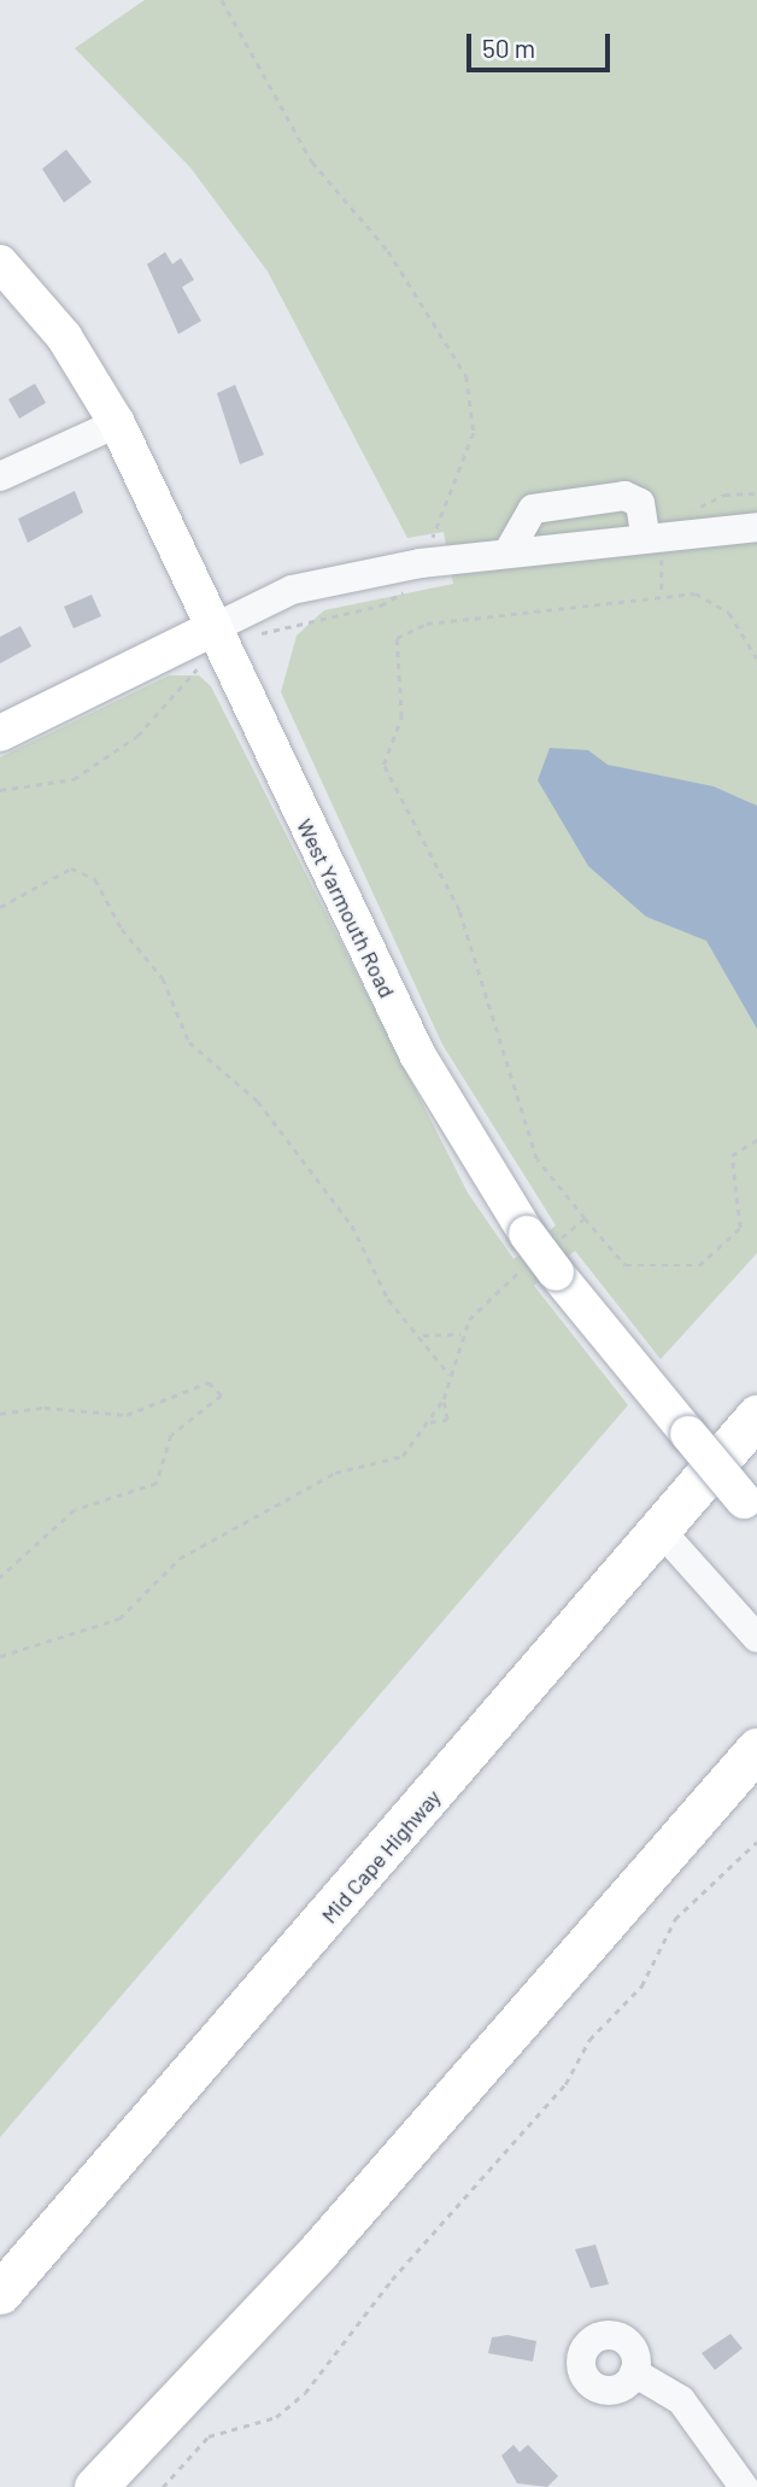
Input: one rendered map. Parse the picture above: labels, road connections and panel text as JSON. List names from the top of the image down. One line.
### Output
{"streets":{"highway":["Mid Cape Highway"],"main road":["West Yarmouth Road"]},"scale_bar":"50 m"}
